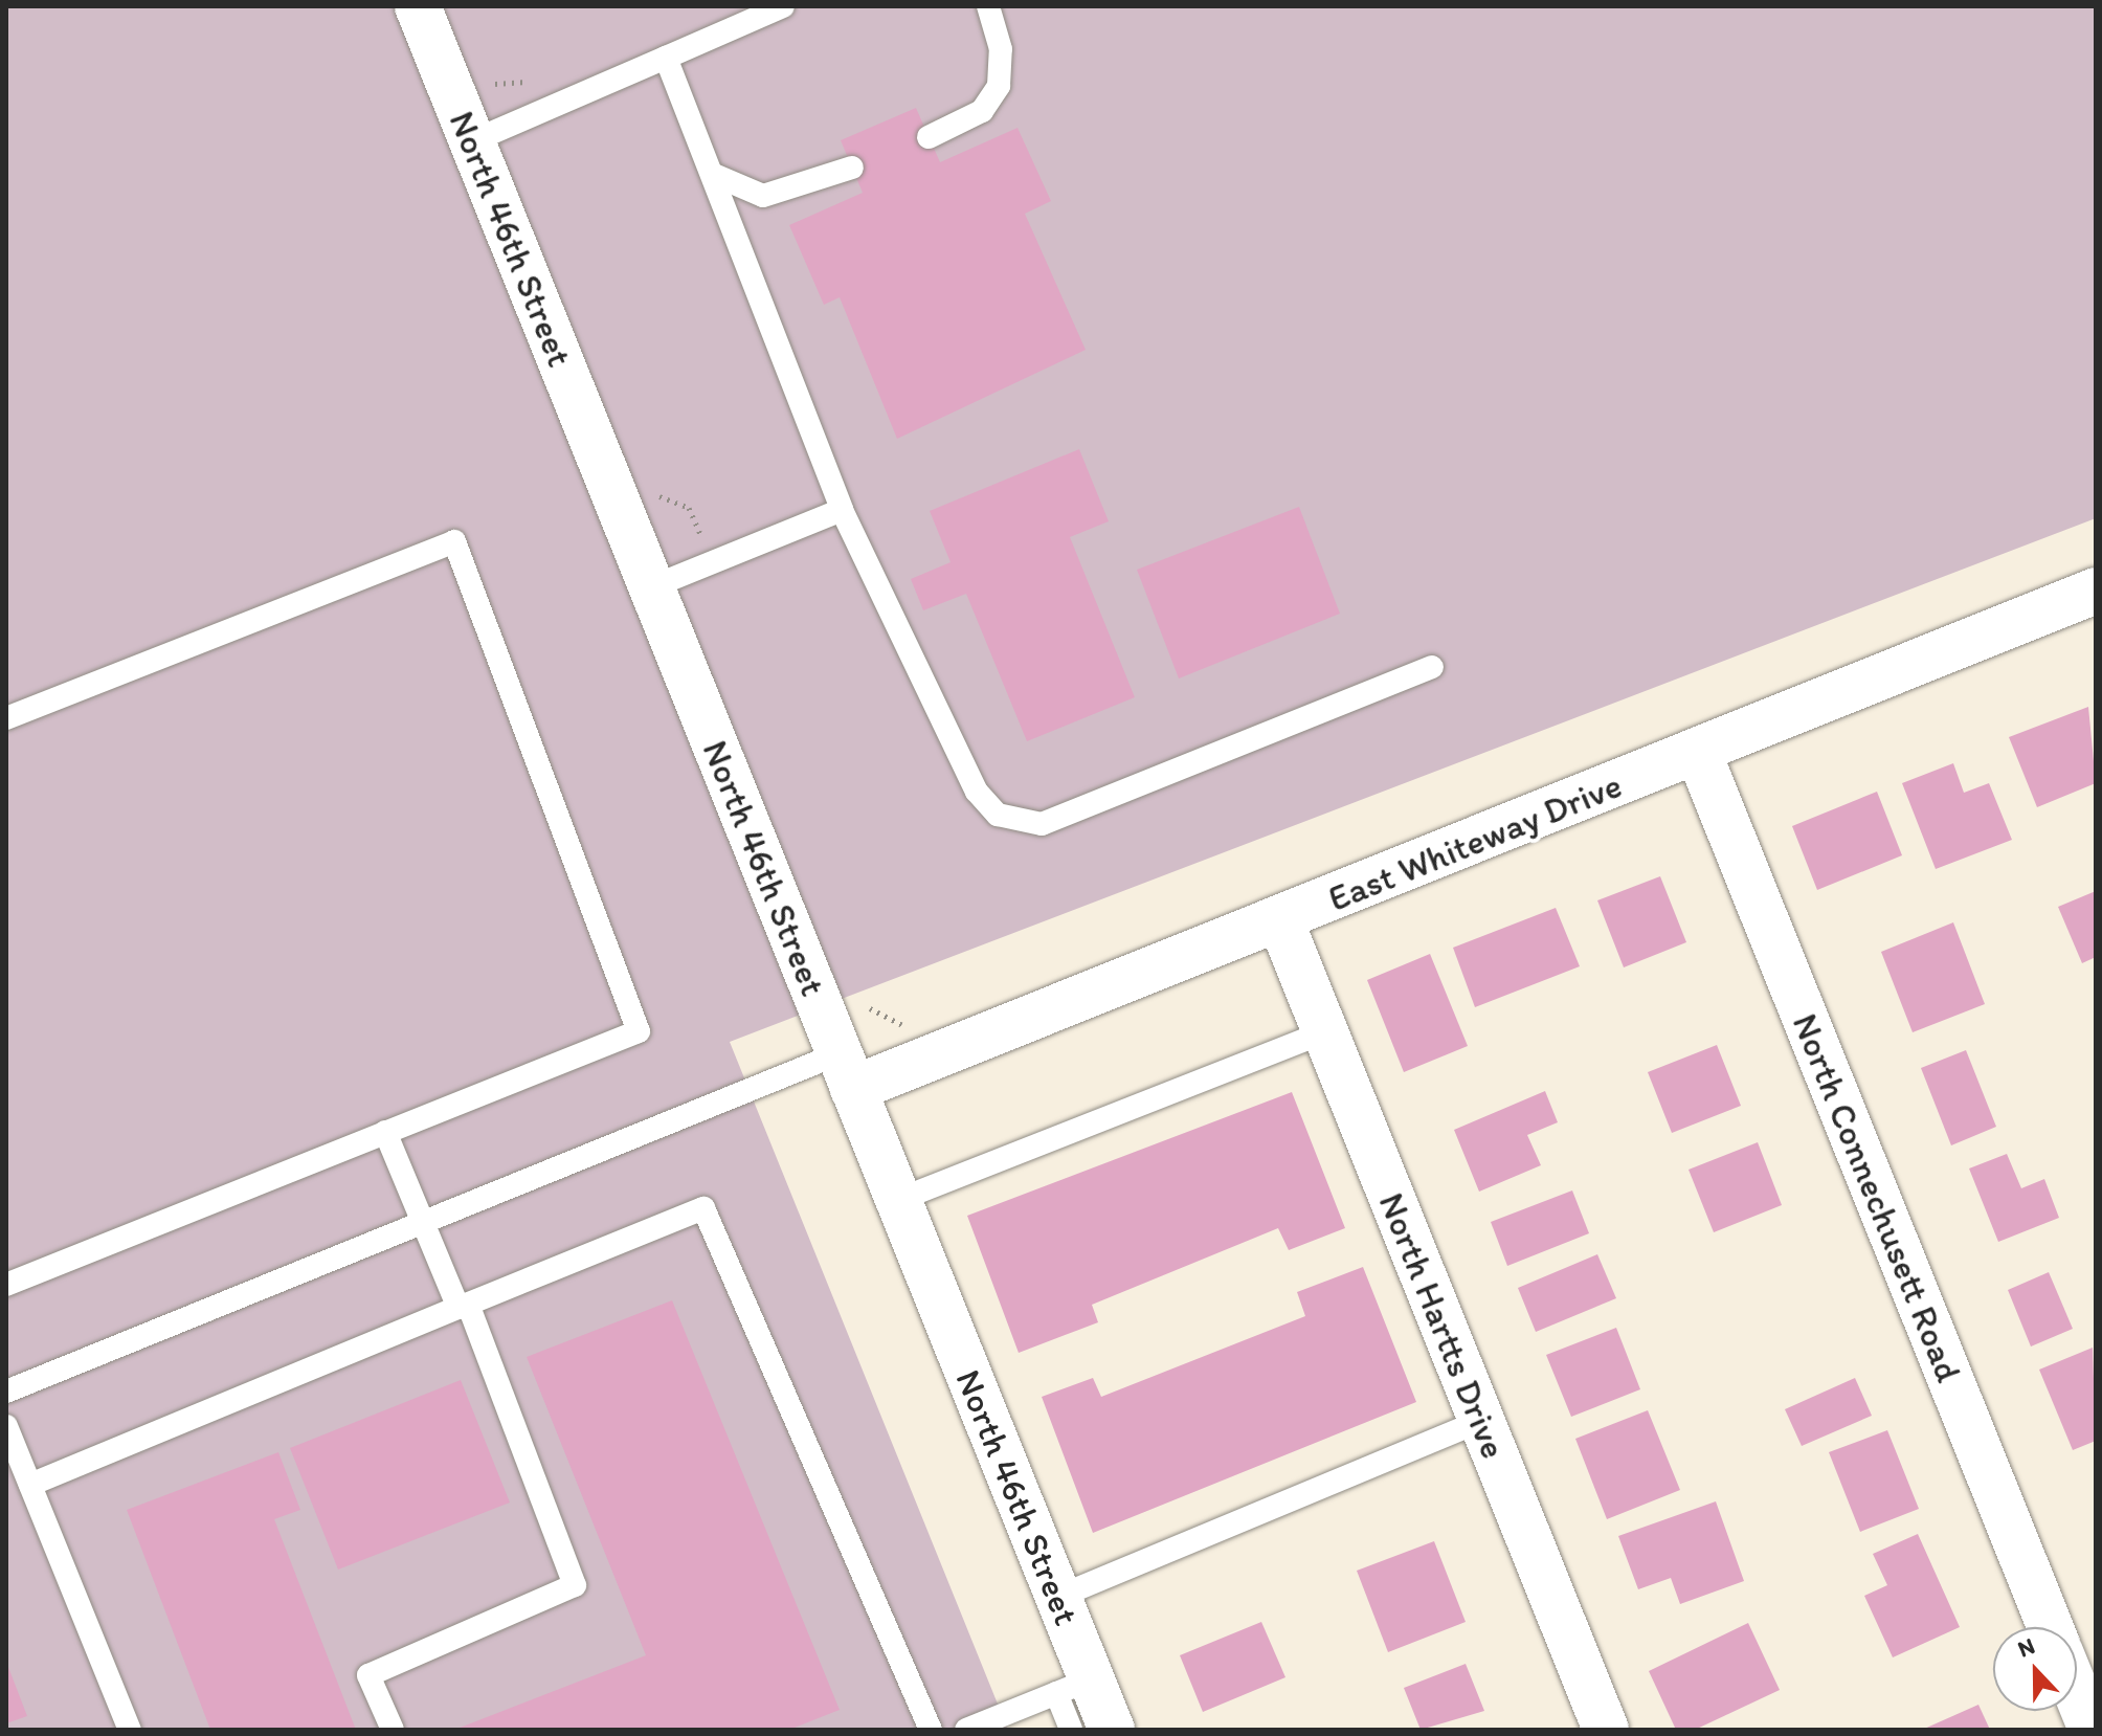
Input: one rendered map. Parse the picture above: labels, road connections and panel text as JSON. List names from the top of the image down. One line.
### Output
{"streets":{"street":["North 46th Street","East Whiteway Drive","North Connechusett Road","North Hartts Drive"]},"crossings":[["North 46th Street","East Whiteway Drive"],["East Whiteway Drive","North Connechusett Road"],["East Whiteway Drive","North Hartts Drive"]],"north":"top"}
